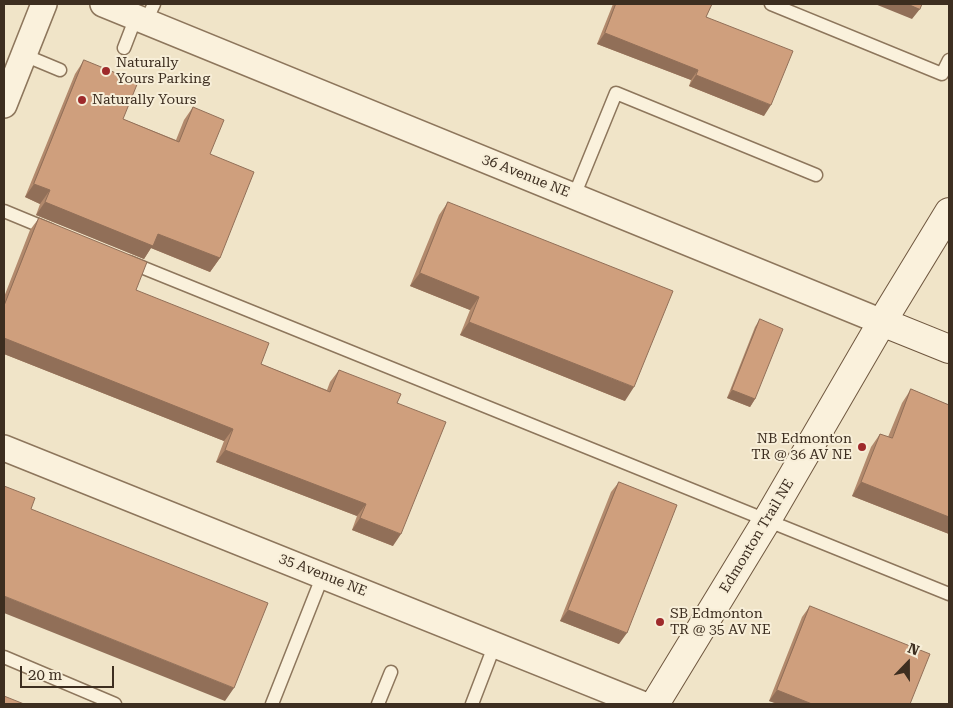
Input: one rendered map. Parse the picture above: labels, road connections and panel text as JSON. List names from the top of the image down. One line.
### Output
{"streets":{"main road":["36 Avenue NE","Edmonton Trail NE"],"street":["35 Avenue NE"]},"crossings":[["36 Avenue NE","Edmonton Trail NE"]],"places":["Naturally Yours Parking","Naturally Yours","NB Edmonton TR @ 36 AV NE","SB Edmonton TR @ 35 AV NE"],"scale_bar":"20 m","north":"top"}
